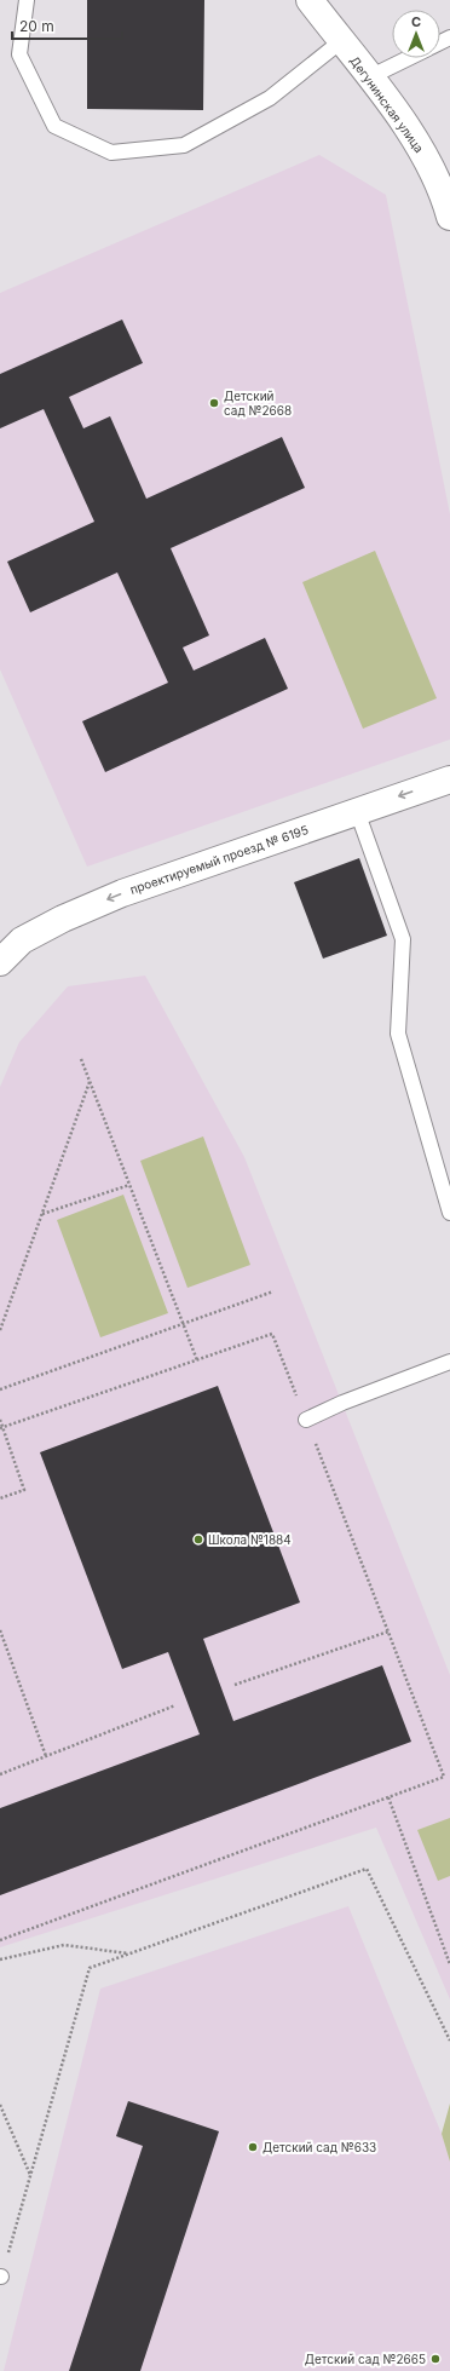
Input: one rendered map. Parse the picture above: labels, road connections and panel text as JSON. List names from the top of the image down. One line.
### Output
{"streets":{"street":["Дегунинская улица","проектируемый проезд № 6195"]},"one_way":["проектируемый проезд № 6195"],"places":["Детский сад №2668","Школа №1884","Детский сад №633","Детский сад №2665"],"scale_bar":"20 m","north":"top"}
